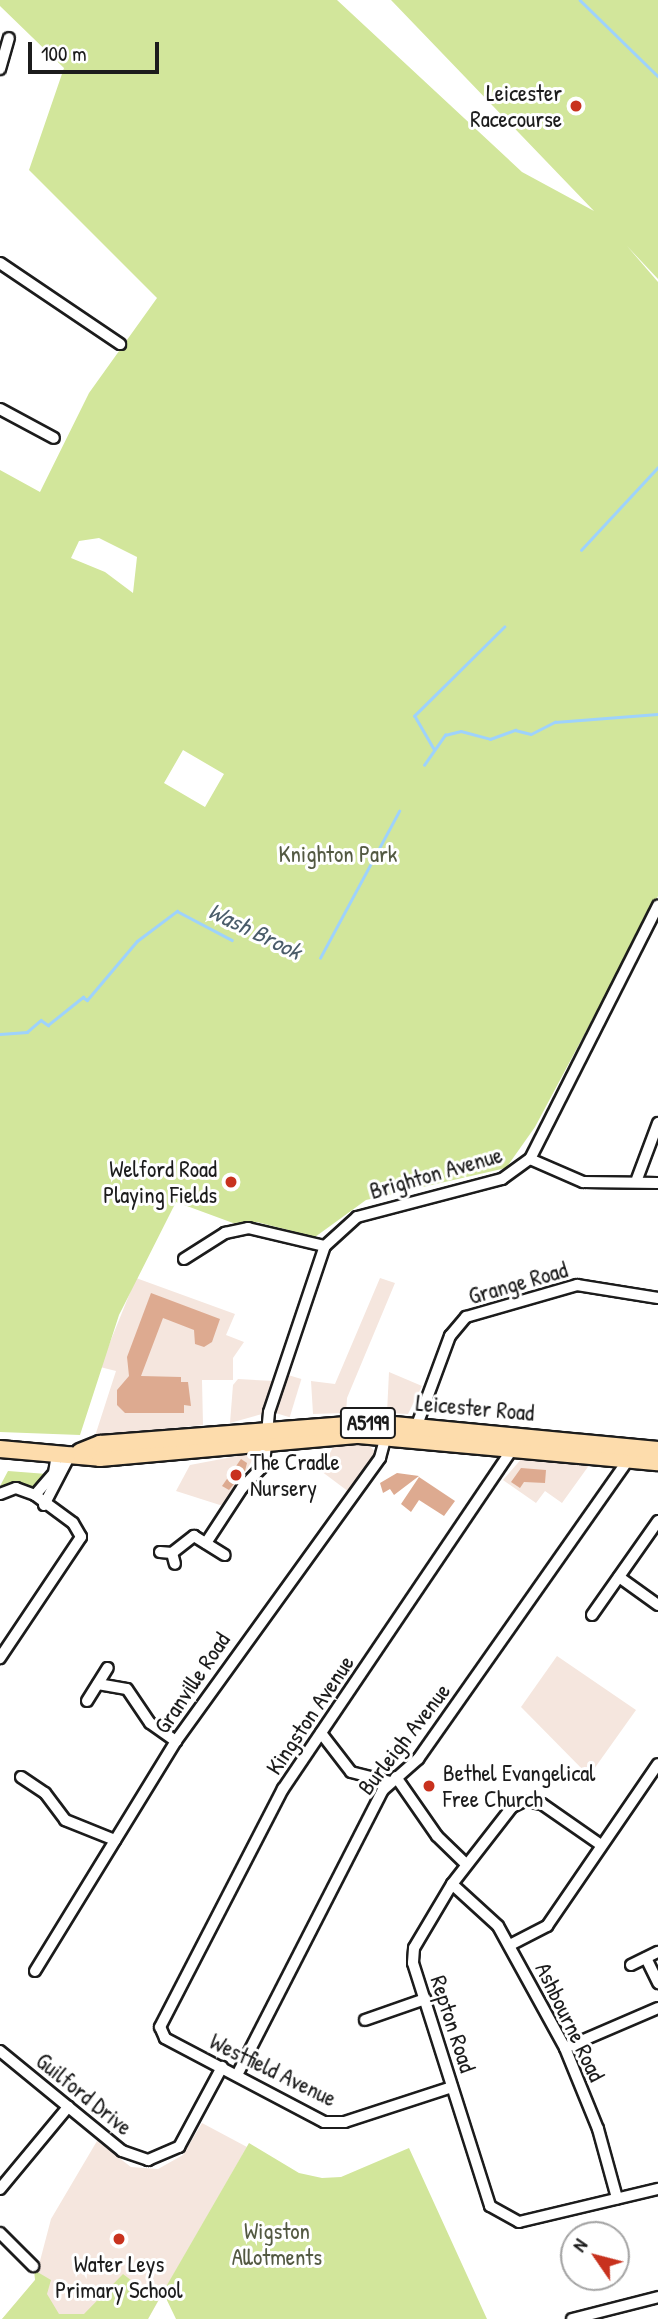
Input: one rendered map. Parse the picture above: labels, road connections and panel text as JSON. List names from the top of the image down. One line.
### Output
{"streets":{"main road":["Leicester Road","A5199"],"street":["Brighton Avenue","Grange Road","Granville Road","Kingston Avenue","Burleigh Avenue","Ashbourne Road","Repton Road","Westfield Avenue","Guilford Drive"]},"crossings":[["Brighton Avenue","Leicester Road"],["Grange Road","Leicester Road"],["Leicester Road","A5199"],["Leicester Road","Granville Road"],["Leicester Road","Kingston Avenue"],["Leicester Road","Burleigh Avenue"],["Kingston Avenue","Westfield Avenue"],["Burleigh Avenue","Westfield Avenue"],["Ashbourne Road","Repton Road"],["Repton Road","Westfield Avenue"],["Westfield Avenue","Guilford Drive"]],"water":["Wash Brook"],"parks":["Knighton Park","Wigston Allotments"],"places":["Leicester Racecourse","Welford Road Playing Fields","The Cradle Nursery","Bethel Evangelical Free Church","Water Leys Primary School"],"scale_bar":"100 m","north":"top left"}
